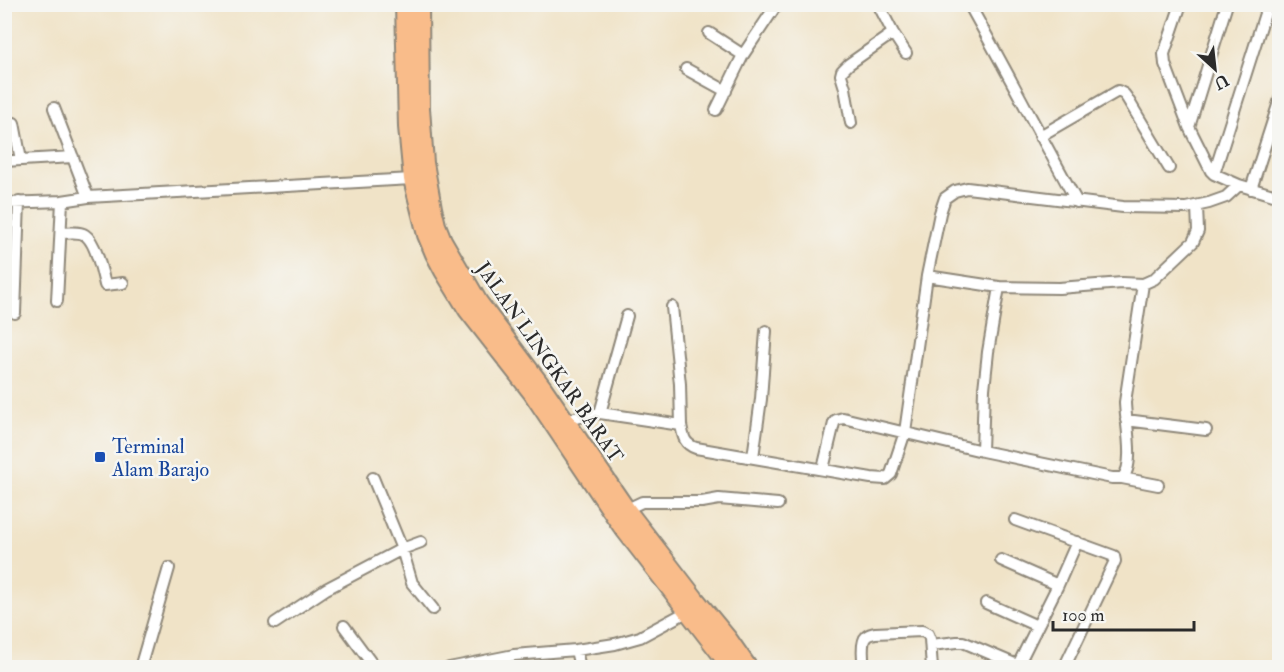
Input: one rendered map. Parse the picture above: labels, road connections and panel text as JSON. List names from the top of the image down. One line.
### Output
{"streets":{"highway":["JALAN LINGKAR BARAT"]},"places":{"transit":["Terminal Alam Barajo"]},"scale_bar":"100 m","north":"bottom right"}
